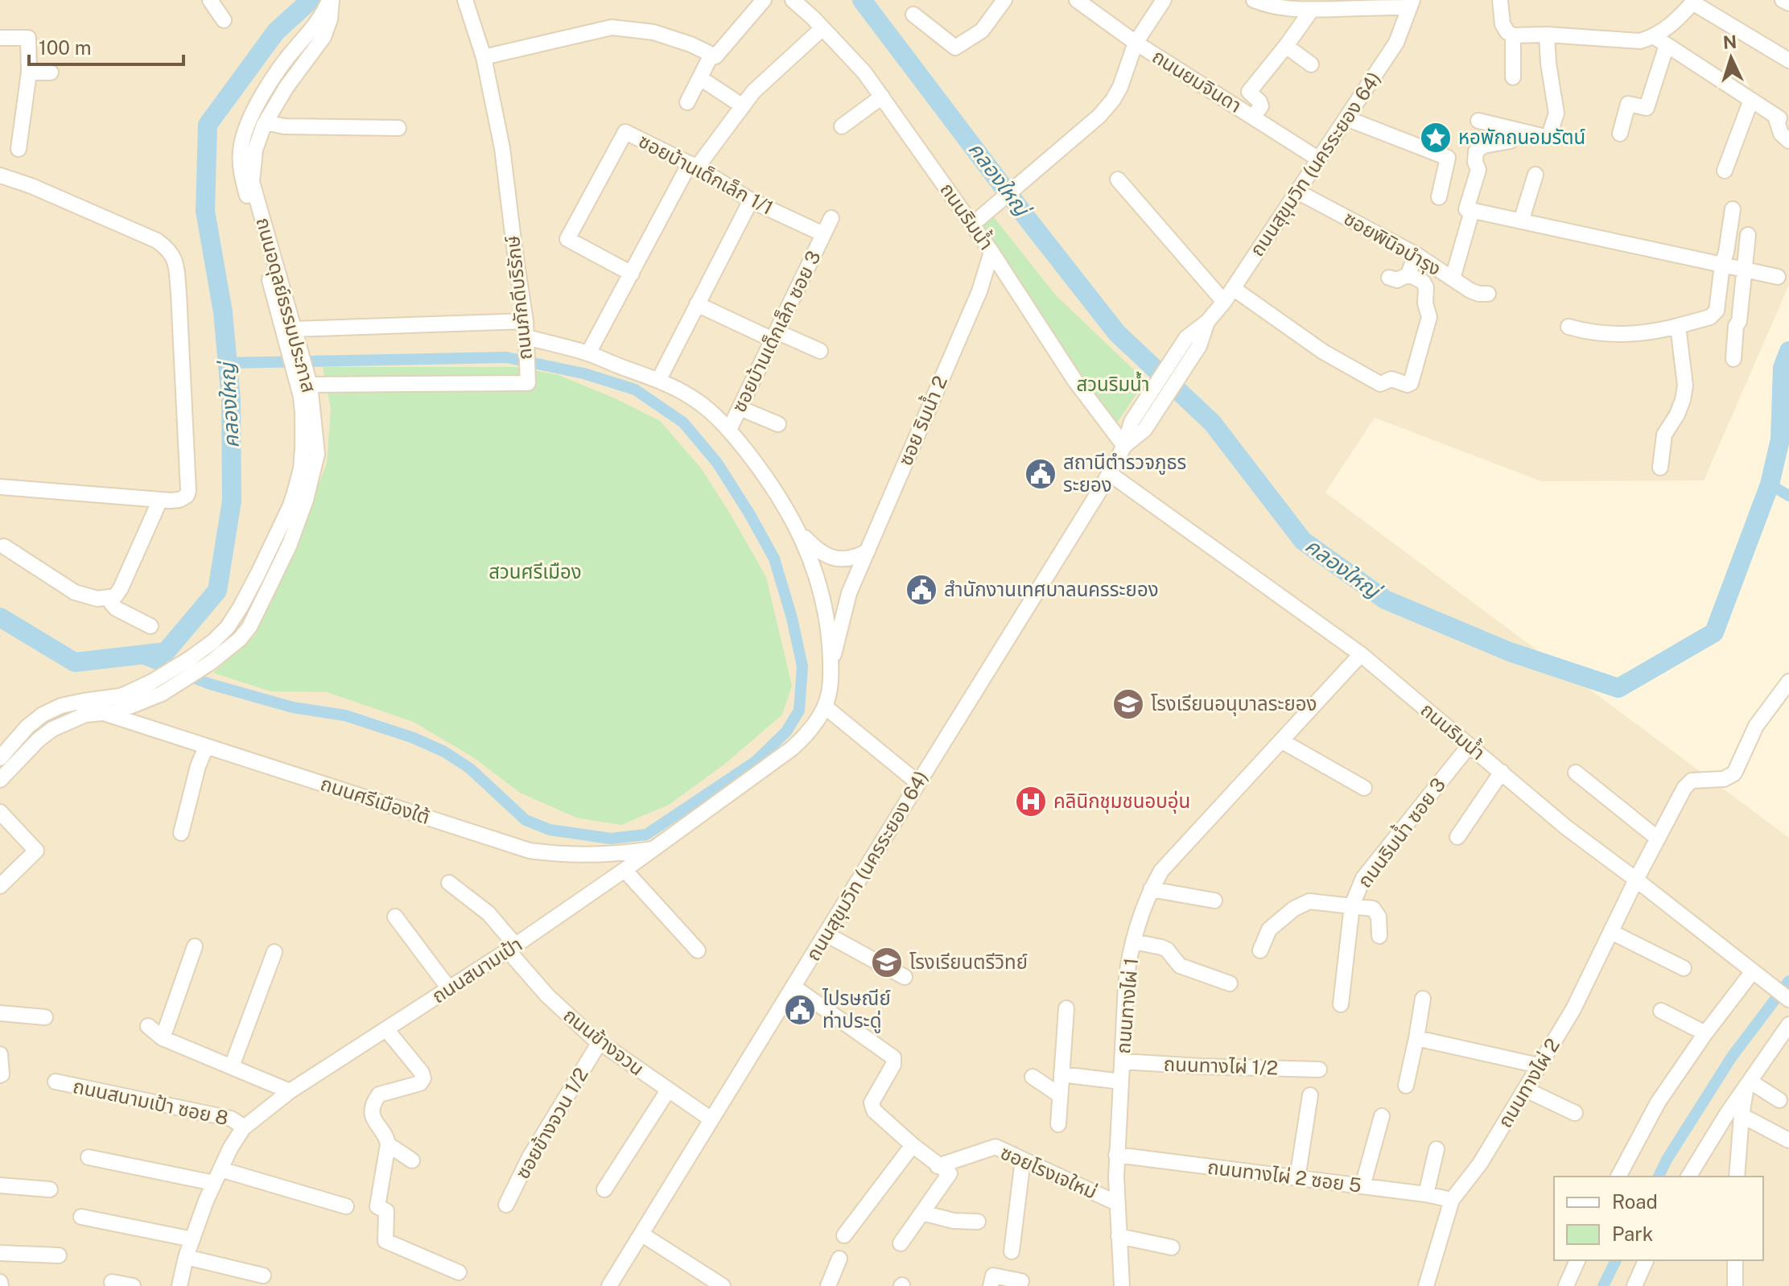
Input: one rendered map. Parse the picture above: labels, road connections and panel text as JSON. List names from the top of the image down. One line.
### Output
{"streets":{"street":["ถนนยมจินดา","ถนนสุขุมวิท (นครระยอง 64)","ซอยบ้านเด็กเล็ก 1/1","ถนนริมน้ำ","ซอยพินิจบำรุง","ถนนภักดีบริรักษ์","ถนนอดุลย์ธรรมประภาส","ซอยบ้านเด็กเล็ก ซอย 3","ซอย ริมน้ำ 2","ถนนศรีเมืองใต้","ถนนริมน้ำ ซอย 3","ถนนสนามเป้า","ถนนทางไผ่ 1","ถนนข้างจวน","ถนนทางไผ่ 1/2","ถนนทางไผ่ 2","ถนนสนามเป้า ซอย 8","ซอยข้างจวน 1/2","ซอยโรงเจใหม่","ถนนทางไผ่ 2 ซอย 5"]},"crossings":[["ถนนยมจินดา","ถนนสุขุมวิท (นครระยอง 64)"],["ถนนสุขุมวิท (นครระยอง 64)","ถนนริมน้ำ"],["ถนนสุขุมวิท (นครระยอง 64)","ซอยพินิจบำรุง"],["ถนนสุขุมวิท (นครระยอง 64)","ถนนข้างจวน"],["ซอยบ้านเด็กเล็ก 1/1","ซอยบ้านเด็กเล็ก ซอย 3"],["ถนนริมน้ำ","ซอย ริมน้ำ 2"],["ถนนริมน้ำ","ถนนริมน้ำ ซอย 3"],["ถนนริมน้ำ","ถนนทางไผ่ 1"],["ถนนริมน้ำ","ถนนทางไผ่ 2"],["ถนนภักดีบริรักษ์","ถนนอดุลย์ธรรมประภาส"],["ถนนอดุลย์ธรรมประภาส","ถนนศรีเมืองใต้"],["ถนนศรีเมืองใต้","ถนนสนามเป้า"],["ถนนสนามเป้า","ถนนข้างจวน"],["ถนนสนามเป้า","ถนนสนามเป้า ซอย 8"],["ถนนทางไผ่ 1","ถนนทางไผ่ 1/2"],["ถนนทางไผ่ 1","ซอยโรงเจใหม่"],["ถนนทางไผ่ 1","ถนนทางไผ่ 2 ซอย 5"],["ถนนข้างจวน","ซอยข้างจวน 1/2"],["ถนนทางไผ่ 2","ถนนทางไผ่ 2 ซอย 5"]],"water":["คลองใหญ่"],"parks":["สวนริมน้ำ","สวนศรีเมือง"],"places":{"place":["หอพักถนอมรัตน์"],"public building":["สถานีตำรวจภูธร ระยอง","สำนักงานเทศบาลนครระยอง","ไปรษณีย์ ท่าประดู่"],"school or university":["โรงเรียนอนุบาลระยอง","โรงเรียนตรีวิทย์"],"hospital":["คลินิกชุมชนอบอุ่น"]},"legend":["Road","Park"],"scale_bar":"100 m","north":"top"}
